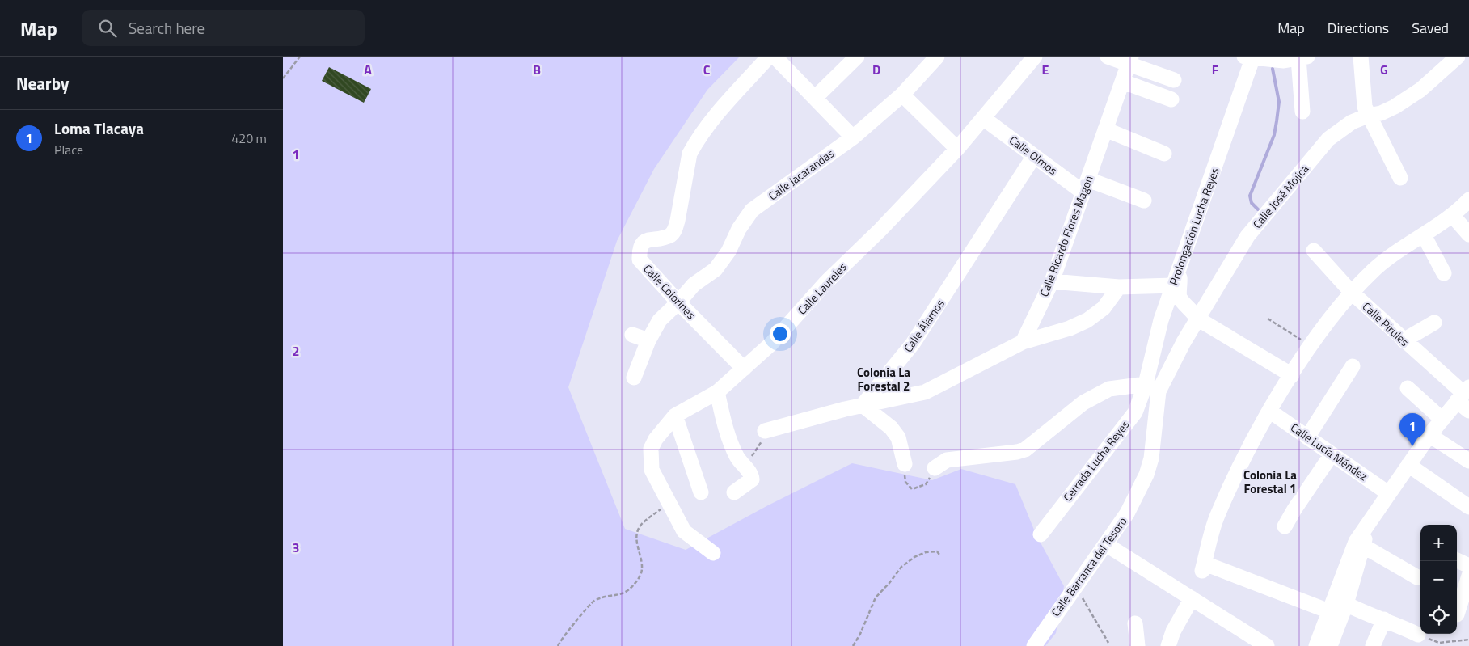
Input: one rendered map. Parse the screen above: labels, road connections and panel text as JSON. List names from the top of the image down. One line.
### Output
{"streets":{"street":["Calle Olmos","Calle Jacarandas","Calle José Mojica","Prolongación Lucha Reyes","Calle Ricardo Flores Magón","Calle Laureles","Calle Colorines","Calle Pirules","Calle Álamos","Calle Lucía Méndez","Cerrada Lucha Reyes","Calle Barranca del Tesoro"]},"crossings":[["Calle Olmos","Calle Ricardo Flores Magón"],["Calle Olmos","Calle Laureles"],["Calle Olmos","Calle Álamos"],["Calle Jacarandas","Calle Colorines"],["Calle José Mojica","Prolongación Lucha Reyes"],["Calle José Mojica","Cerrada Lucha Reyes"],["Calle José Mojica","Calle Barranca del Tesoro"],["Prolongación Lucha Reyes","Cerrada Lucha Reyes"],["Prolongación Lucha Reyes","Calle Barranca del Tesoro"],["Calle Laureles","Calle Colorines"],["Cerrada Lucha Reyes","Calle Barranca del Tesoro"]],"districts":["Colonia La Forestal 2","Colonia La Forestal 1"],"page":{"header":"Map","search":"Search here","nav":["Map","Directions","Saved"],"heading":"Nearby","list":[{"mark":"1","name":"Loma Tlacaya","note":"Place","value":"420 m"}],"pins":"1","map_buttons":["+","−"]},"grid":{"columns":["A","B","C","D","E","F","G"],"rows":["1","2","3"]}}
